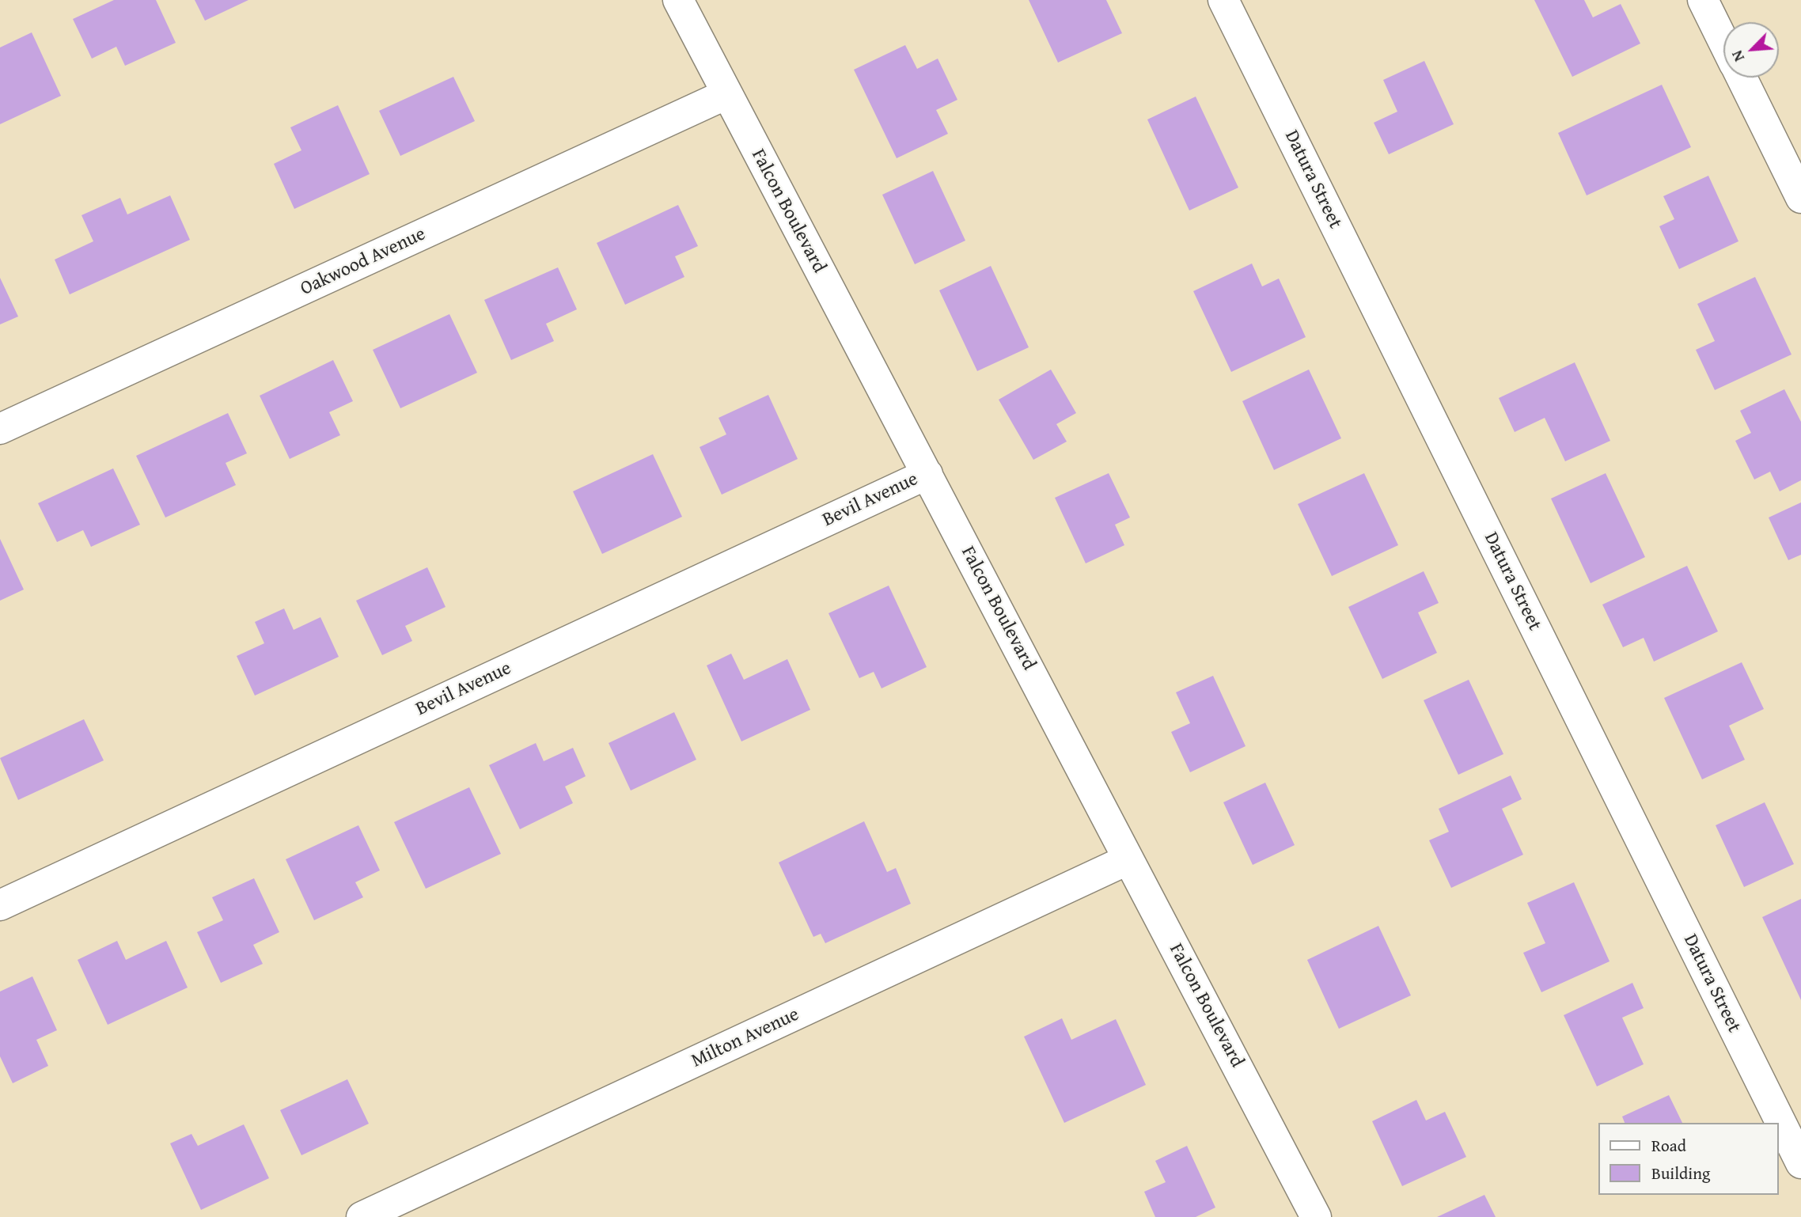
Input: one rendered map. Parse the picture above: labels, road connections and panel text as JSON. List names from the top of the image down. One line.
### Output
{"streets":{"street":["Datura Street","Falcon Boulevard","Oakwood Avenue","Bevil Avenue","Milton Avenue"]},"crossings":[["Falcon Boulevard","Oakwood Avenue"],["Falcon Boulevard","Bevil Avenue"],["Falcon Boulevard","Milton Avenue"]],"legend":["Road","Building"],"north":"bottom left"}
